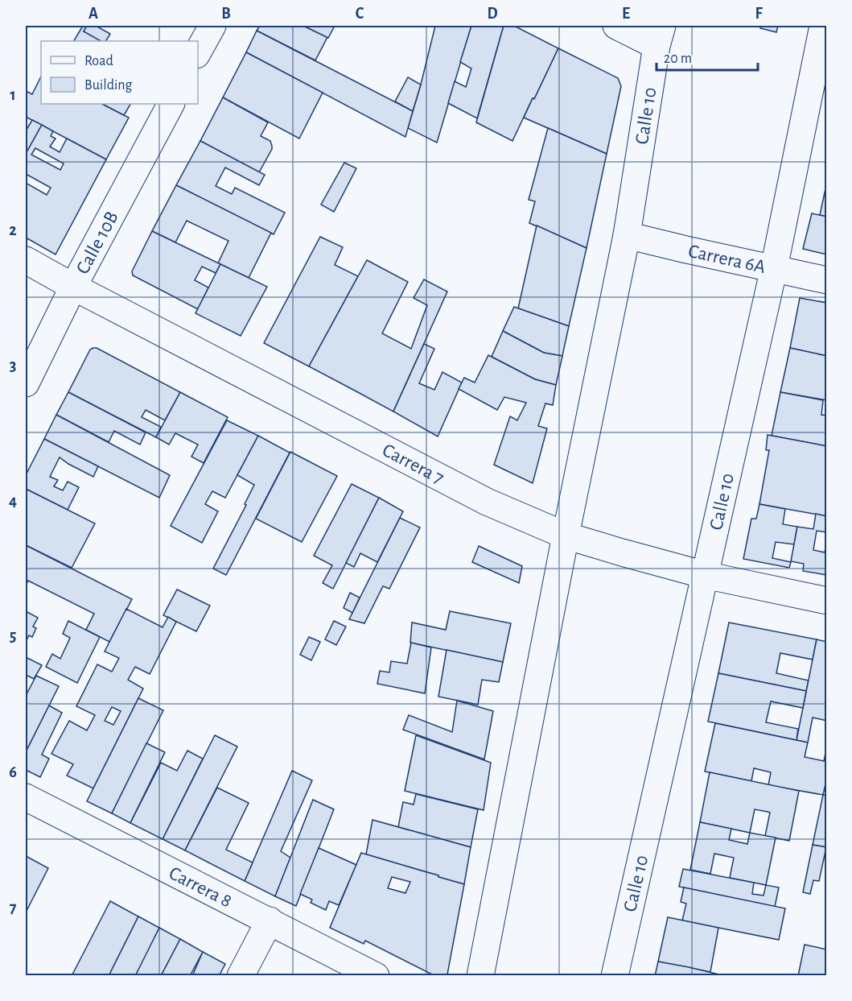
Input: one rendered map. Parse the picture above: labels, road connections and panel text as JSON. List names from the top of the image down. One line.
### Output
{"streets":{"street":["Calle 10","Calle 10B","Carrera 6A","Carrera 7","Carrera 8"]},"crossings":[["Calle 10","Carrera 6A"],["Calle 10","Carrera 7"],["Calle 10B","Carrera 7"]],"legend":["Road","Building"],"scale_bar":"20 m","grid":{"columns":["A","B","C","D","E","F"],"rows":["1","2","3","4","5","6","7"]}}
